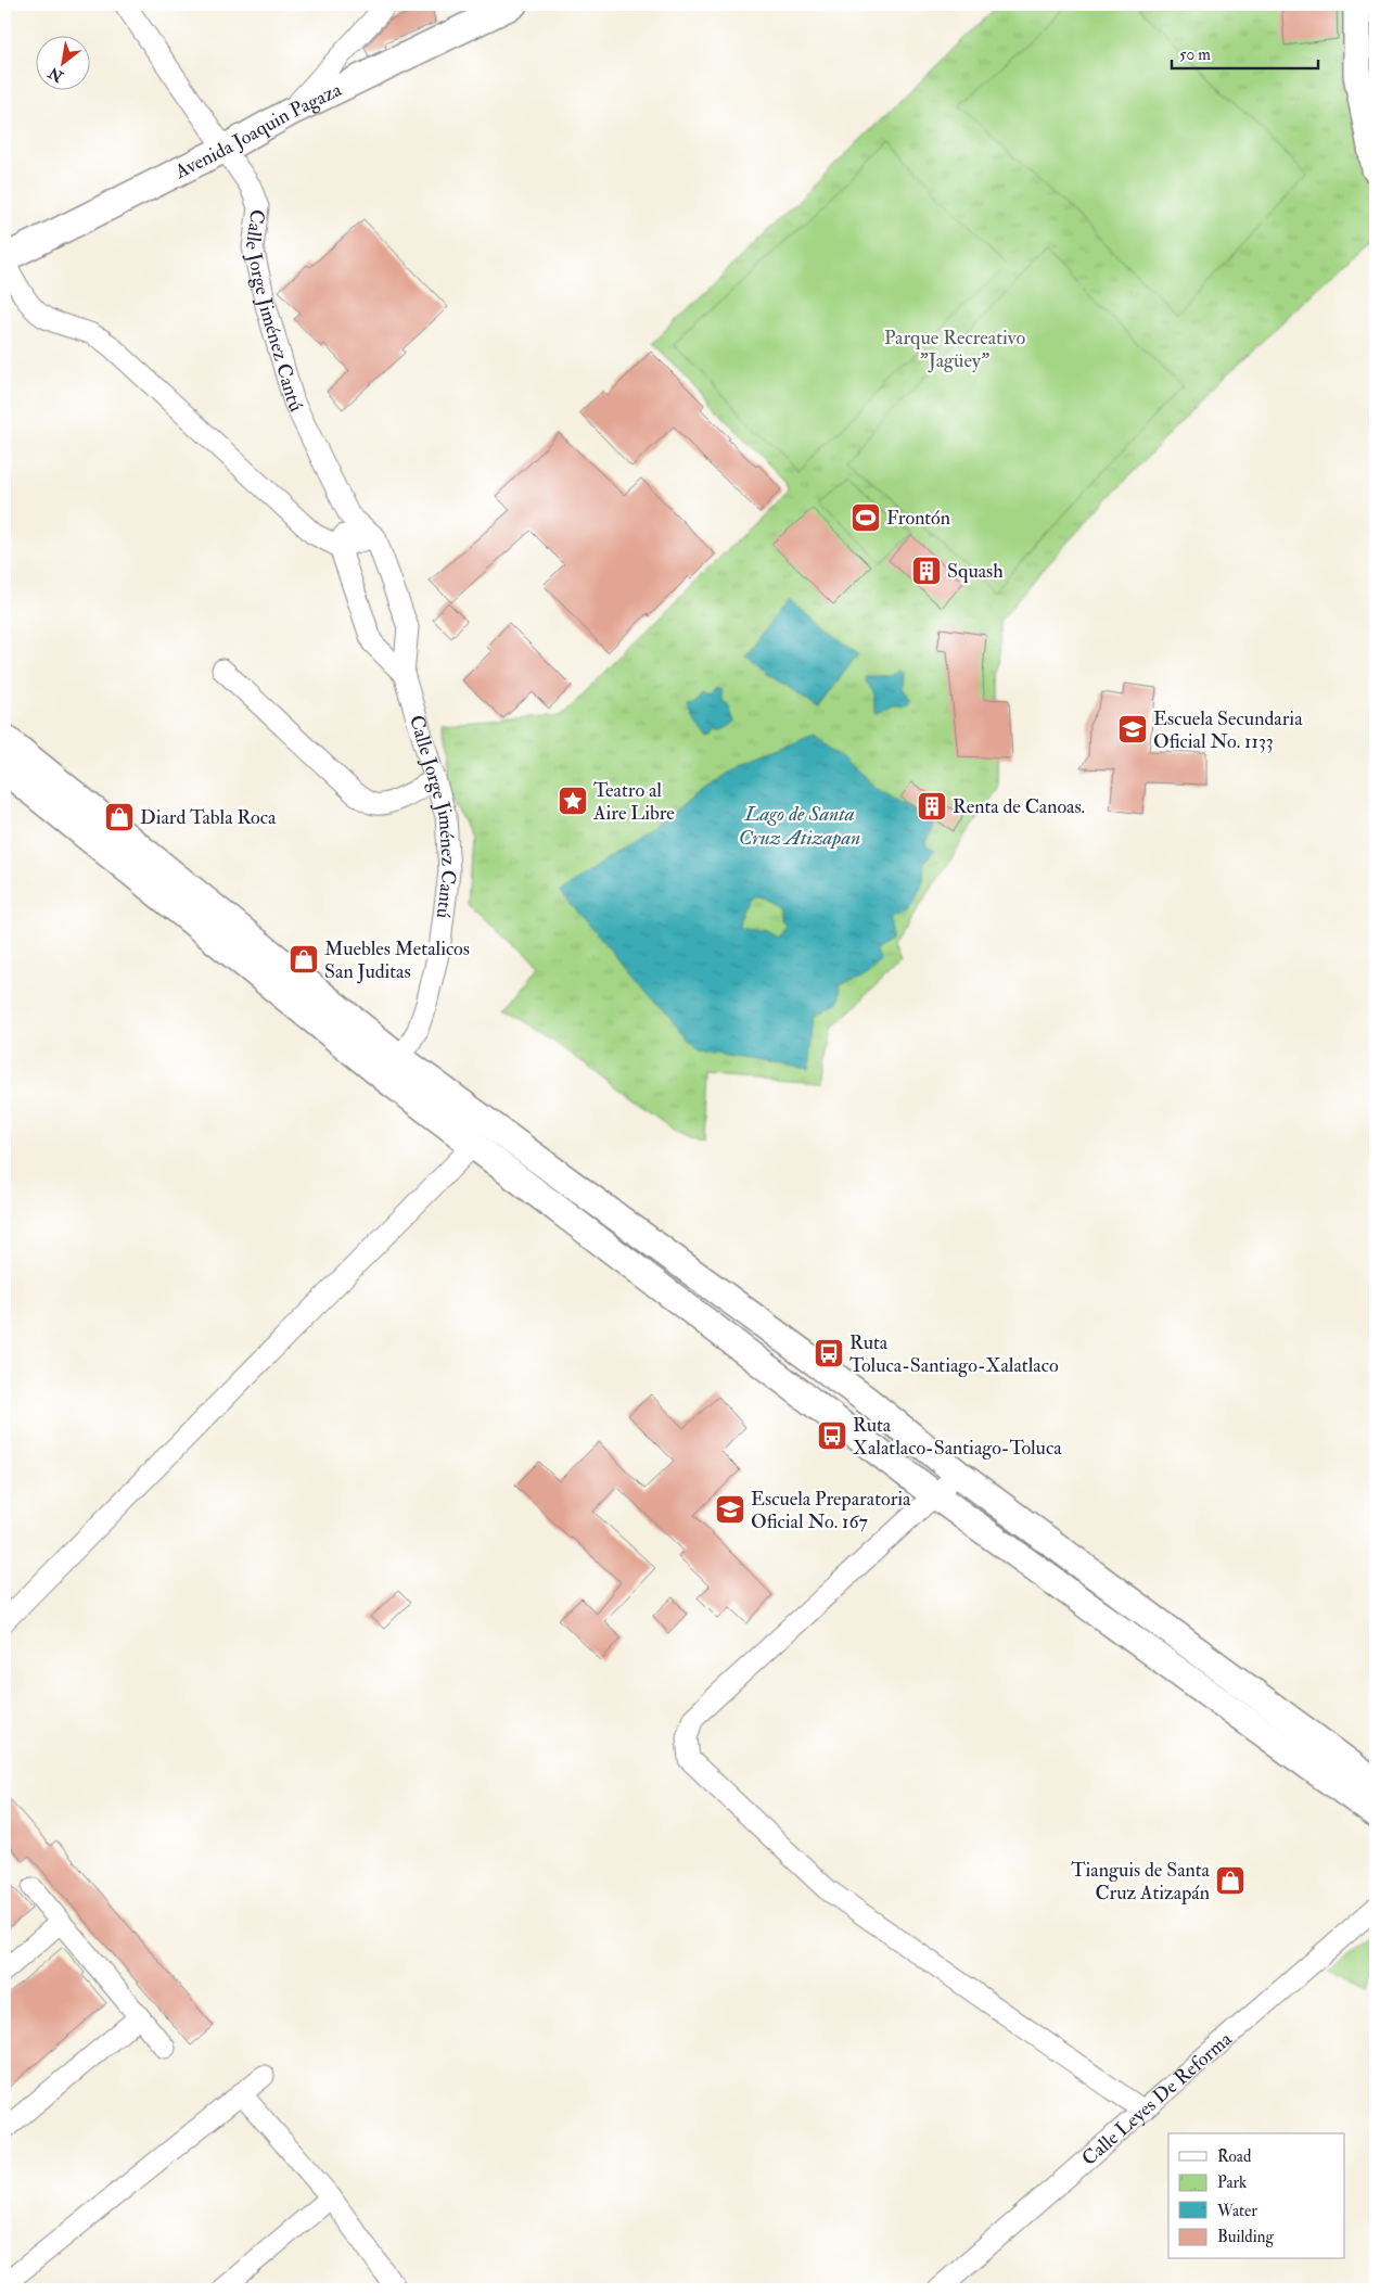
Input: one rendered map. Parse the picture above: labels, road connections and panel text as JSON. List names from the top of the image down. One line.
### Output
{"streets":{"main road":["Avenida Joaquin Pagaza"],"street":["Calle Jorge Jiménez Cantú","Calle Leyes De Reforma"]},"crossings":[["Avenida Joaquin Pagaza","Calle Jorge Jiménez Cantú"]],"water":["Lago de Santa Cruz Atizapan"],"parks":["Parque Recreativo \"Jagüey\""],"places":{"sports":["Frontón"],"building":["Squash","Renta de Canoas."],"school or university":["Escuela Secundaria Oficial No. 1133","Escuela Preparatoria Oficial No. 167"],"place":["Teatro al Aire Libre"],"shop":["Diard Tabla Roca","Muebles Metalicos San Juditas","Tianguis de Santa Cruz Atizapán"],"bus stop":["Ruta Toluca-Santiago-Xalatlaco","Ruta Xalatlaco-Santiago-Toluca"]},"legend":["Road","Park","Water","Building"],"scale_bar":"50 m","north":"bottom left"}
